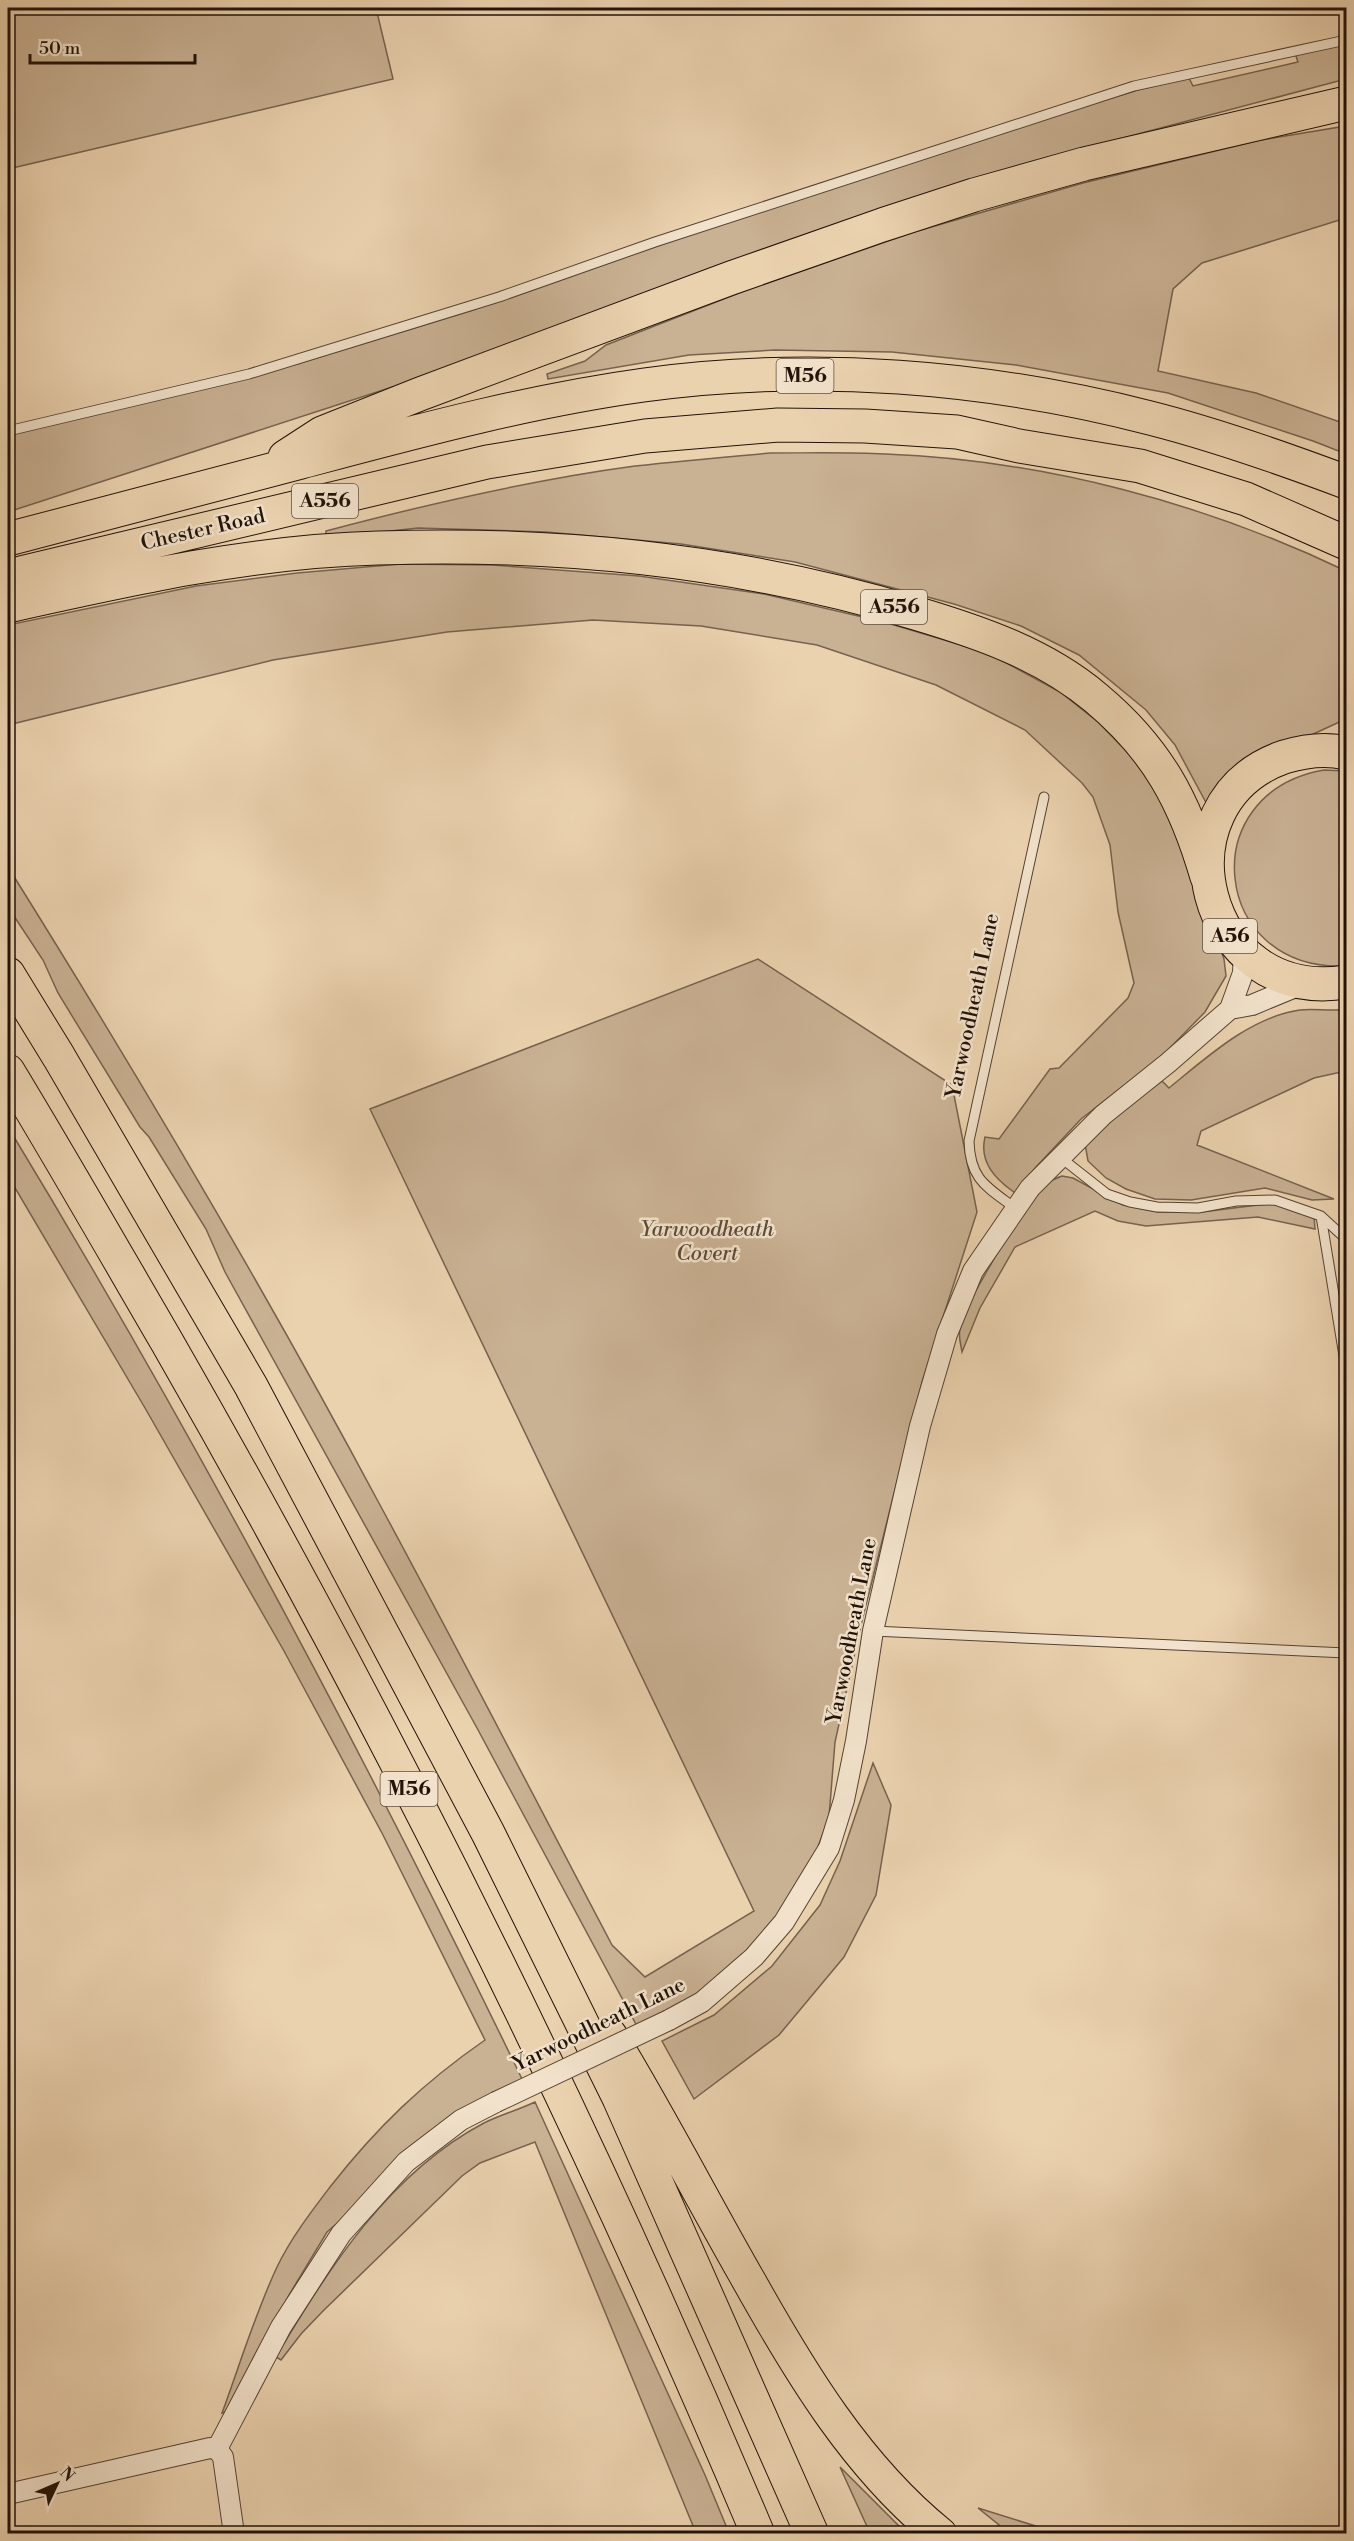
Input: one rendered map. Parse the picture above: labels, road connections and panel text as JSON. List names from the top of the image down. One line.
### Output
{"streets":{"highway":["M56","A556","Chester Road","A56"],"street":["Yarwoodheath Lane"]},"crossings":[["M56","Chester Road"],["A556","A56"],["A56","Yarwoodheath Lane"]],"parks":["Yarwoodheath Covert"],"scale_bar":"50 m","north":"top right"}
